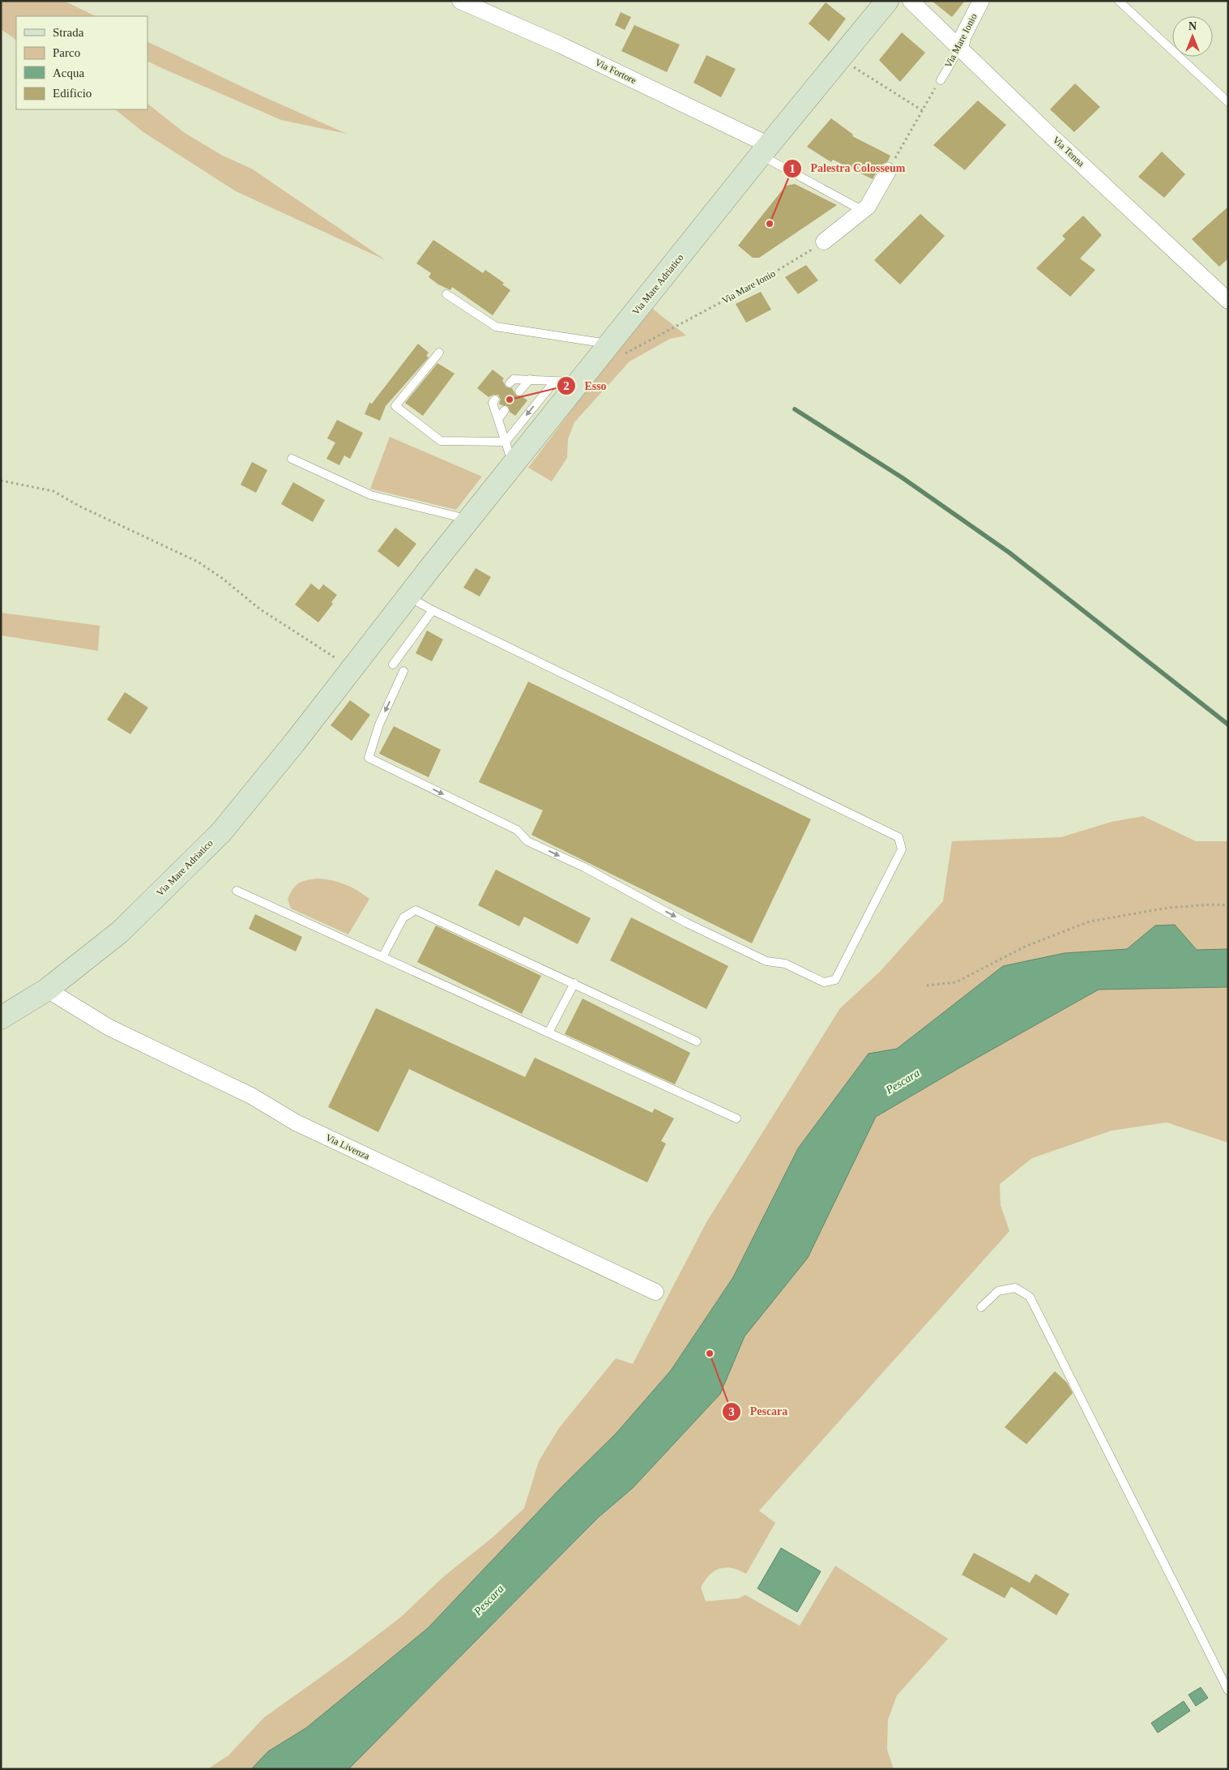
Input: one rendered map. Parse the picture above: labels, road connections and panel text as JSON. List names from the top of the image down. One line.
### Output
{"streets":{"main road":["Via Mare Adriatico"],"street":["Via Mare Ionio","Via Fortore","Via Tenna","Via Livenza"]},"crossings":[["Via Mare Ionio","Via Tenna"],["Via Mare Ionio","Via Mare Adriatico"],["Via Fortore","Via Mare Adriatico"],["Via Mare Adriatico","Via Livenza"]],"water":["Pescara"],"places":["Palestra Colosseum","Esso","Pescara"],"legend":["Strada","Parco","Acqua","Edificio"],"north":"top"}
